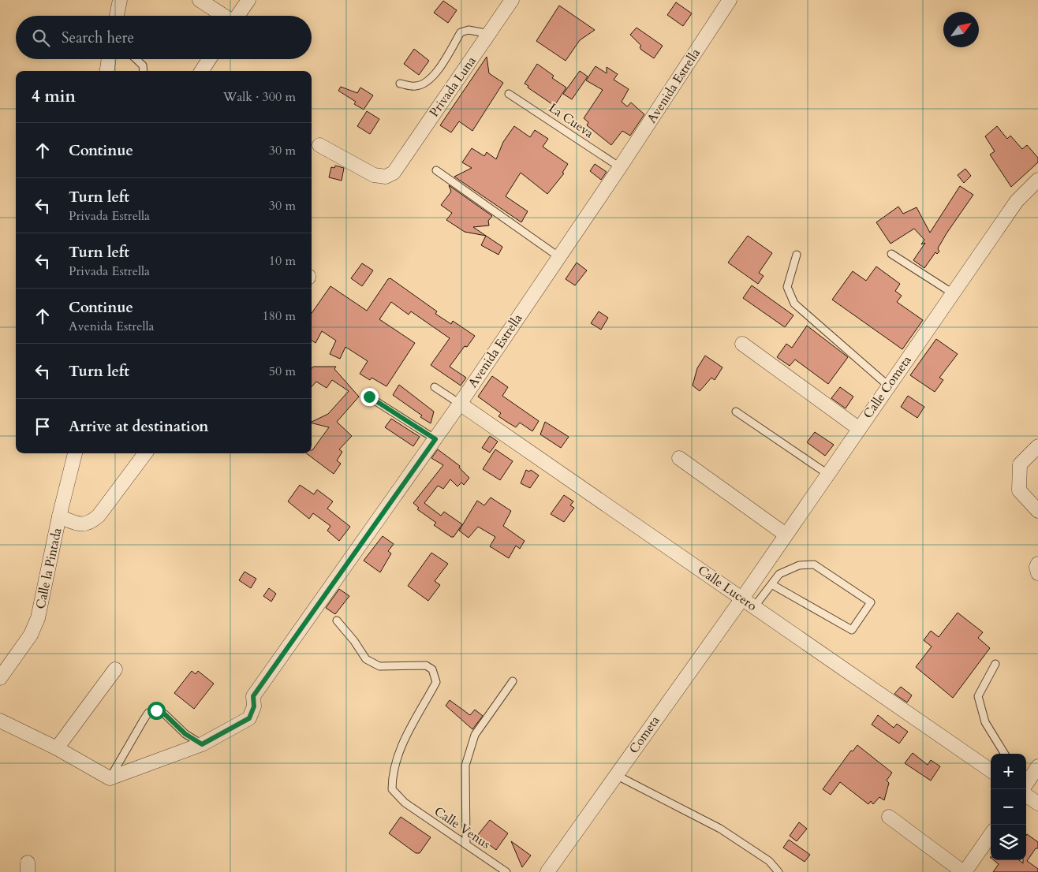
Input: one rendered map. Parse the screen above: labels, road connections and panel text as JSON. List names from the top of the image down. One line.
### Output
{"streets":{"street":["Avenida Estrella","Privada Luna","Calle Cometa","Calle la Pintada","Calle Lucero","Cometa"],"lane":["La Cueva","Calle Venus"]},"crossings":[["Avenida Estrella","La Cueva"],["Avenida Estrella","Calle Lucero"],["Calle Cometa","Calle Lucero"],["Calle Cometa","Cometa"],["Calle Lucero","Cometa"]],"north":"top right","page":{"search":"Search here","heading":["4 min","Walk · 300 m"],"list":[["Continue","30 m"],["Turn left","Privada Estrella","30 m"],["Turn left","Privada Estrella","10 m"],["Continue","Avenida Estrella","180 m"],["Turn left","50 m"],"Arrive at destination"],"map_buttons":["+","−"]}}
